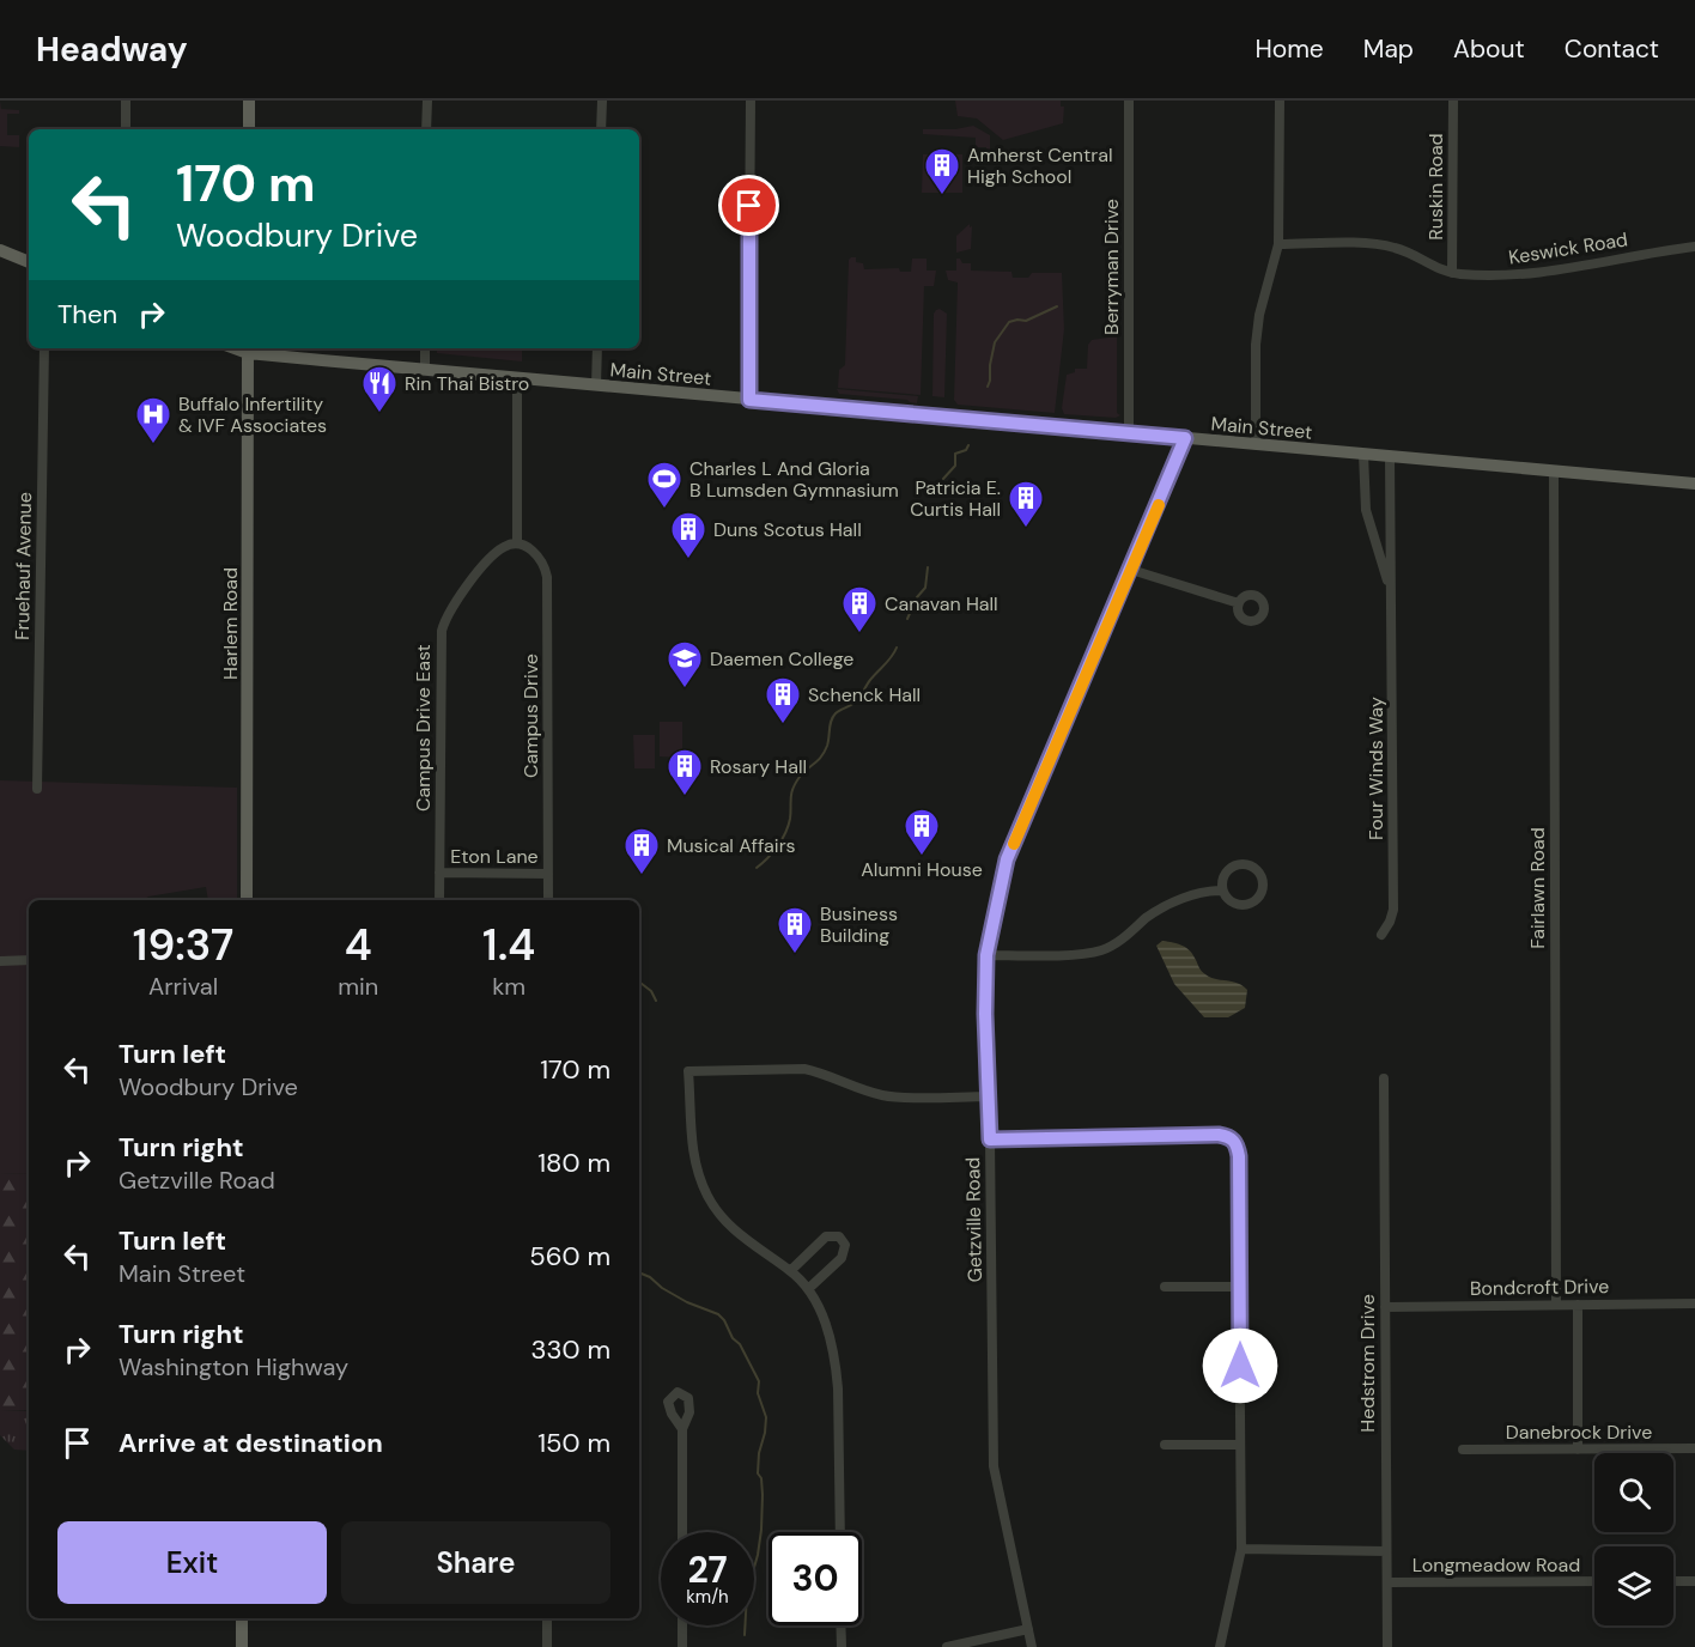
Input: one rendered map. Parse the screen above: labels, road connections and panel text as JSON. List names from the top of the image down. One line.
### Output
{"streets":{"main road":["Main Street","Harlem Road"],"street":["Ruskin Road","Keswick Road","Berryman Drive","Fruehauf Avenue","Campus Drive","Campus Drive East","Four Winds Way","Eton Lane","Fairlawn Road","Getzville Road","Bondcroft Drive","Hedstrom Drive","Danebrock Drive","Longmeadow Road"]},"crossings":[["Ruskin Road","Keswick Road"],["Berryman Drive","Main Street"],["Main Street","Harlem Road"],["Main Street","Four Winds Way"],["Main Street","Fairlawn Road"],["Main Street","Getzville Road"],["Campus Drive","Campus Drive East"],["Campus Drive","Eton Lane"],["Campus Drive East","Eton Lane"],["Fairlawn Road","Bondcroft Drive"],["Bondcroft Drive","Hedstrom Drive"],["Hedstrom Drive","Longmeadow Road"]],"places":{"building":["Amherst Central High School","Patricia E. Curtis Hall","Duns Scotus Hall","Canavan Hall","Schenck Hall","Rosary Hall","Alumni House","Musical Affairs","Business Building"],"restaurant":["Rin Thai Bistro"],"hospital":["Buffalo Infertility & IVF Associates"],"sports":["Charles L And Gloria B Lumsden Gymnasium"],"school or university":["Daemen College"]},"page":{"header":"Headway","nav":["Home","Map","About","Contact"],"turn":["170 m","Woodbury Drive"],"then":"Then","eta":["19:37","Arrival","4","min","1.4","km"],"list":[{"name":"Turn left","note":"Woodbury Drive","value":"170 m"},{"name":"Turn right","note":"Getzville Road","value":"180 m"},{"name":"Turn left","note":"Main Street","value":"560 m"},{"name":"Turn right","note":"Washington Highway","value":"330 m"},{"name":"Arrive at destination","value":"150 m"}],"buttons":["Exit","Share"],"speed":"27 km/h","limit":"30"}}
